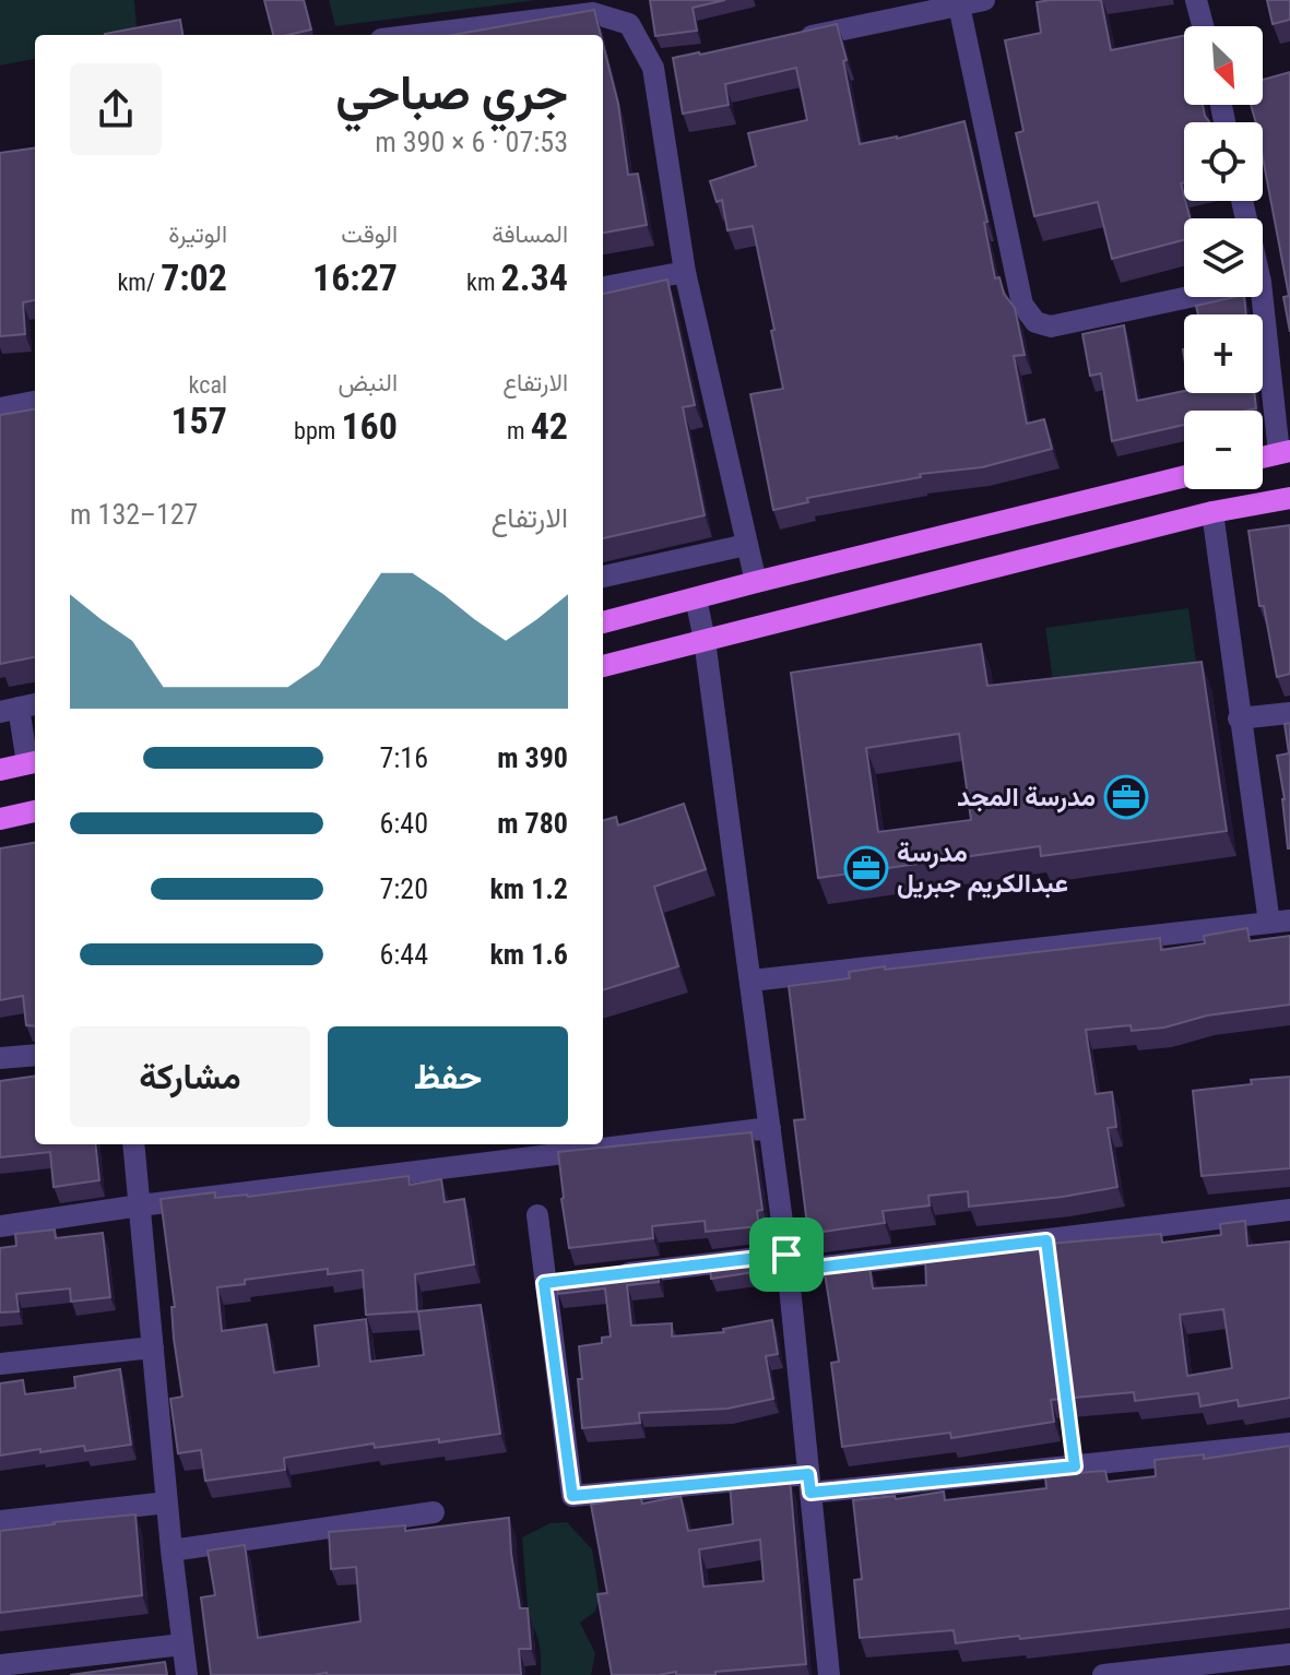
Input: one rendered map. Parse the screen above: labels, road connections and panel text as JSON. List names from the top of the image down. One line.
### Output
{"places":{"office":["مدرسة المجد","مدرسة عبدالكريم جبريل"]},"north":"bottom right","page":{"map_buttons":["+","−"],"heading":["جري صباحي","07:53 · 6 × 390 m"],"stats":[["المسافة","2.34 km"],["الوقت","16:27"],["الوتيرة","7:02 /km"],["الارتفاع","42 m"],["النبض","160 bpm"],["kcal","157"]],"chart":["الارتفاع","127–132 m"],"list":[{"name":"390 m","note":"7:16"},{"name":"780 m","note":"6:40"},{"name":"1.2 km","note":"7:20"},{"name":"1.6 km","note":"6:44"}],"buttons":["حفظ","مشاركة"]}}
